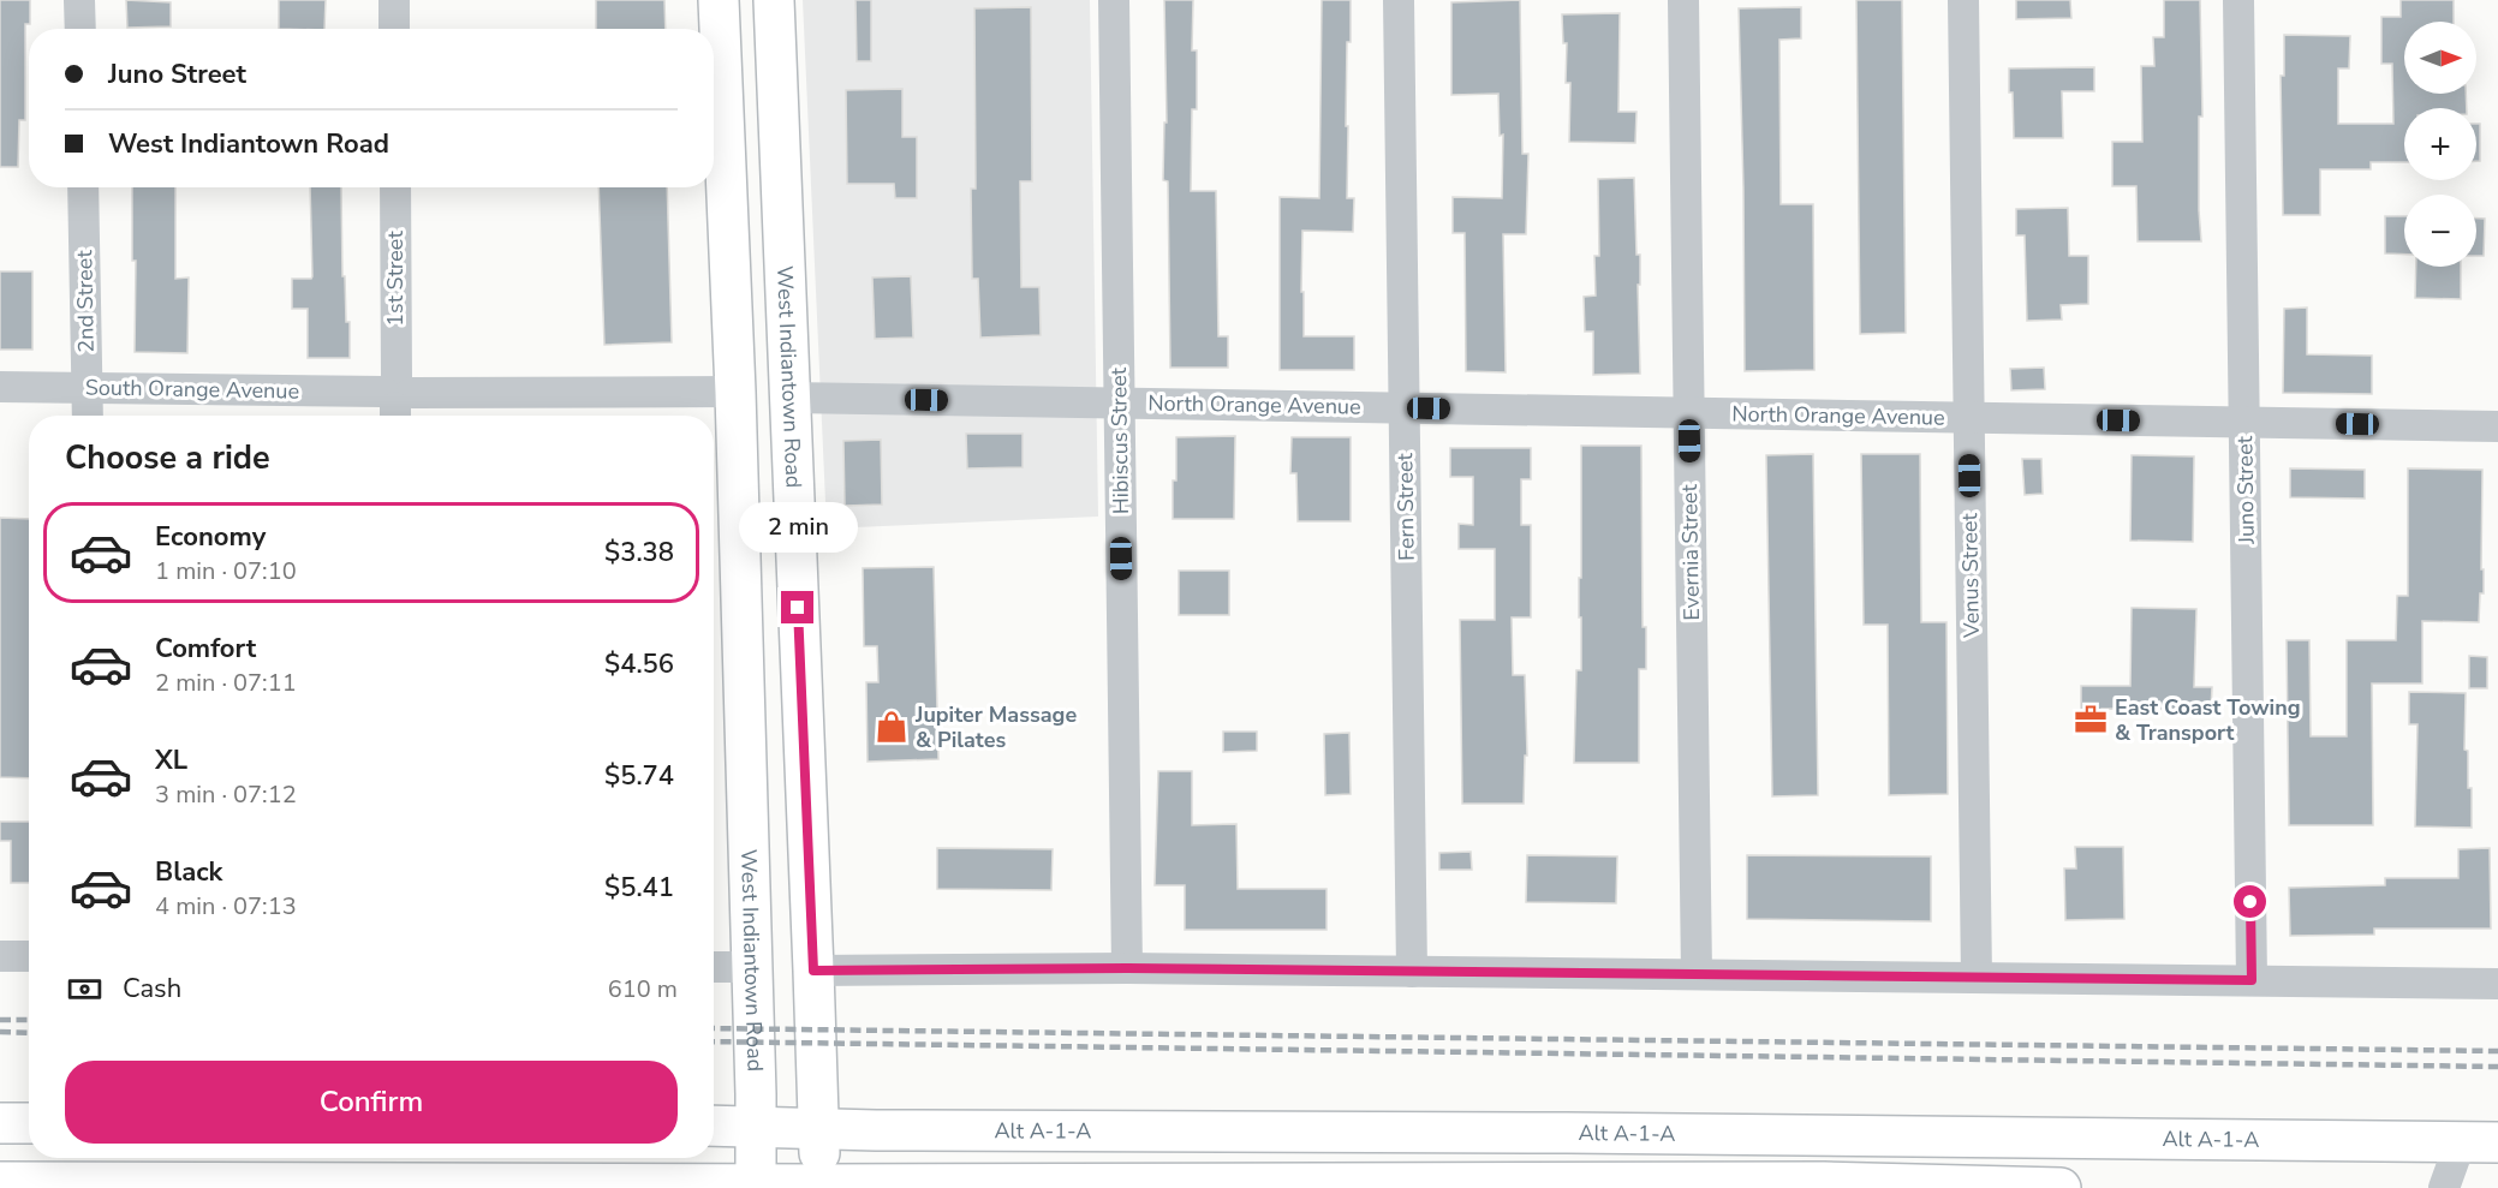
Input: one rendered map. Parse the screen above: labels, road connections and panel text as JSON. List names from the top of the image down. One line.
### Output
{"streets":{"main road":["West Indiantown Road","Alt A-1-A"],"street":["1st Street","2nd Street","South Orange Avenue","North Orange Avenue","Hibiscus Street","Juno Street","Fern Street","Evernia Street","Venus Street"]},"crossings":[["1st Street","South Orange Avenue"],["2nd Street","South Orange Avenue"],["West Indiantown Road","South Orange Avenue"],["West Indiantown Road","North Orange Avenue"],["West Indiantown Road","Alt A-1-A"],["North Orange Avenue","Hibiscus Street"],["North Orange Avenue","Juno Street"],["North Orange Avenue","Fern Street"],["North Orange Avenue","Evernia Street"],["North Orange Avenue","Venus Street"]],"places":{"office":["East Coast Towing & Transport"],"shop":["Jupiter Massage & Pilates"]},"north":"right","page":{"map_buttons":["+","−"],"banner":["Juno Street","West Indiantown Road"],"heading":"Choose a ride","bubble":"2 min","list":[{"name":"Economy","note":"1 min · 07:10","value":"$3.38"},{"name":"Comfort","note":"2 min · 07:11","value":"$4.56"},{"name":"XL","note":"3 min · 07:12","value":"$5.74"},{"name":"Black","note":"4 min · 07:13","value":"$5.41"}],"pay":["Cash","610 m"],"buttons":"Confirm"}}
